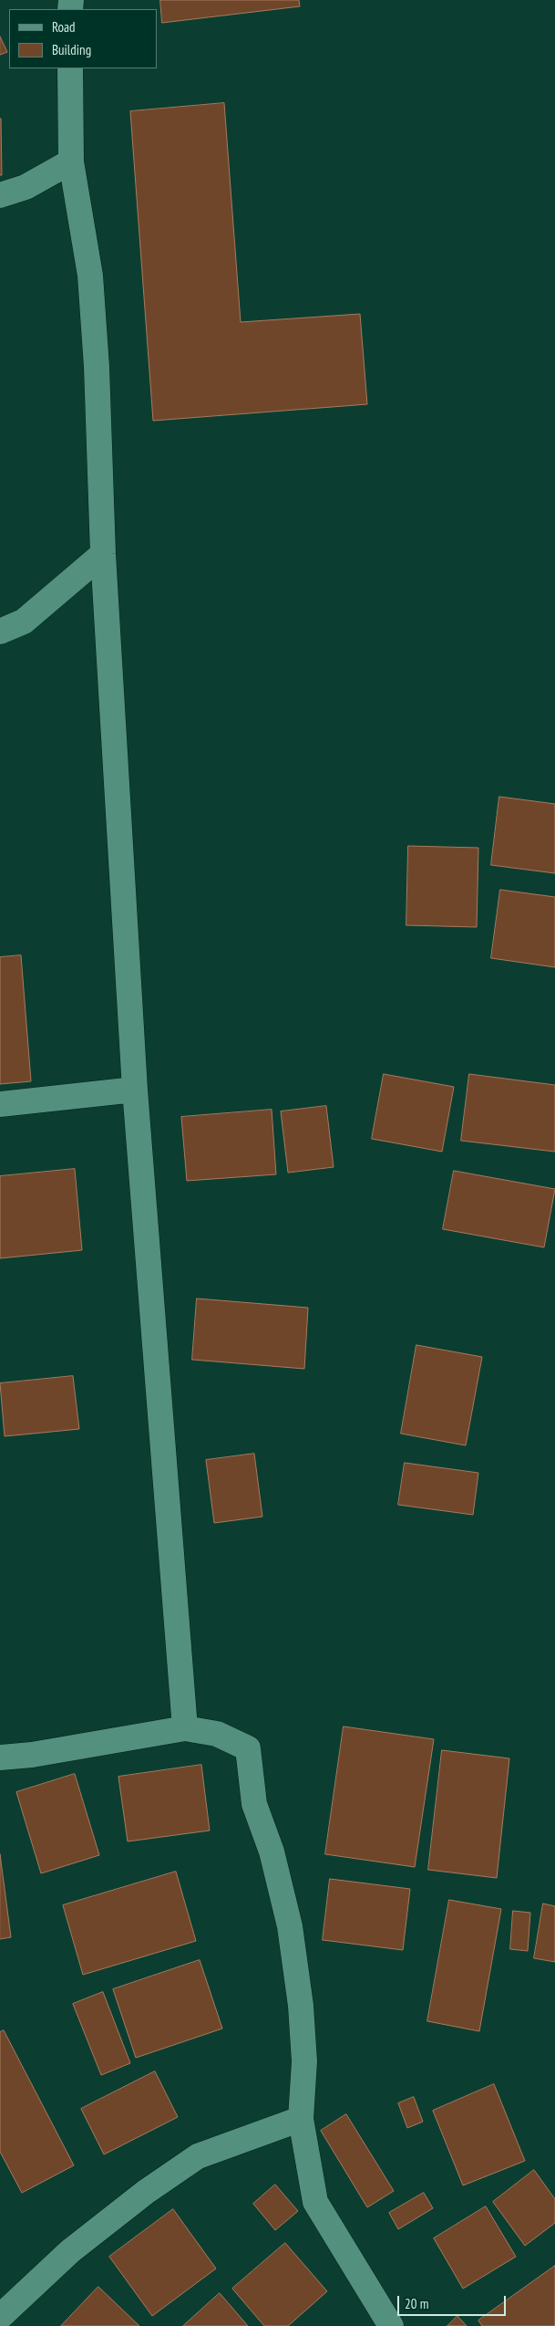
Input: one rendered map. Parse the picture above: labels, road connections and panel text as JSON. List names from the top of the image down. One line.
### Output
{"legend":["Road","Building"],"scale_bar":"20 m"}
